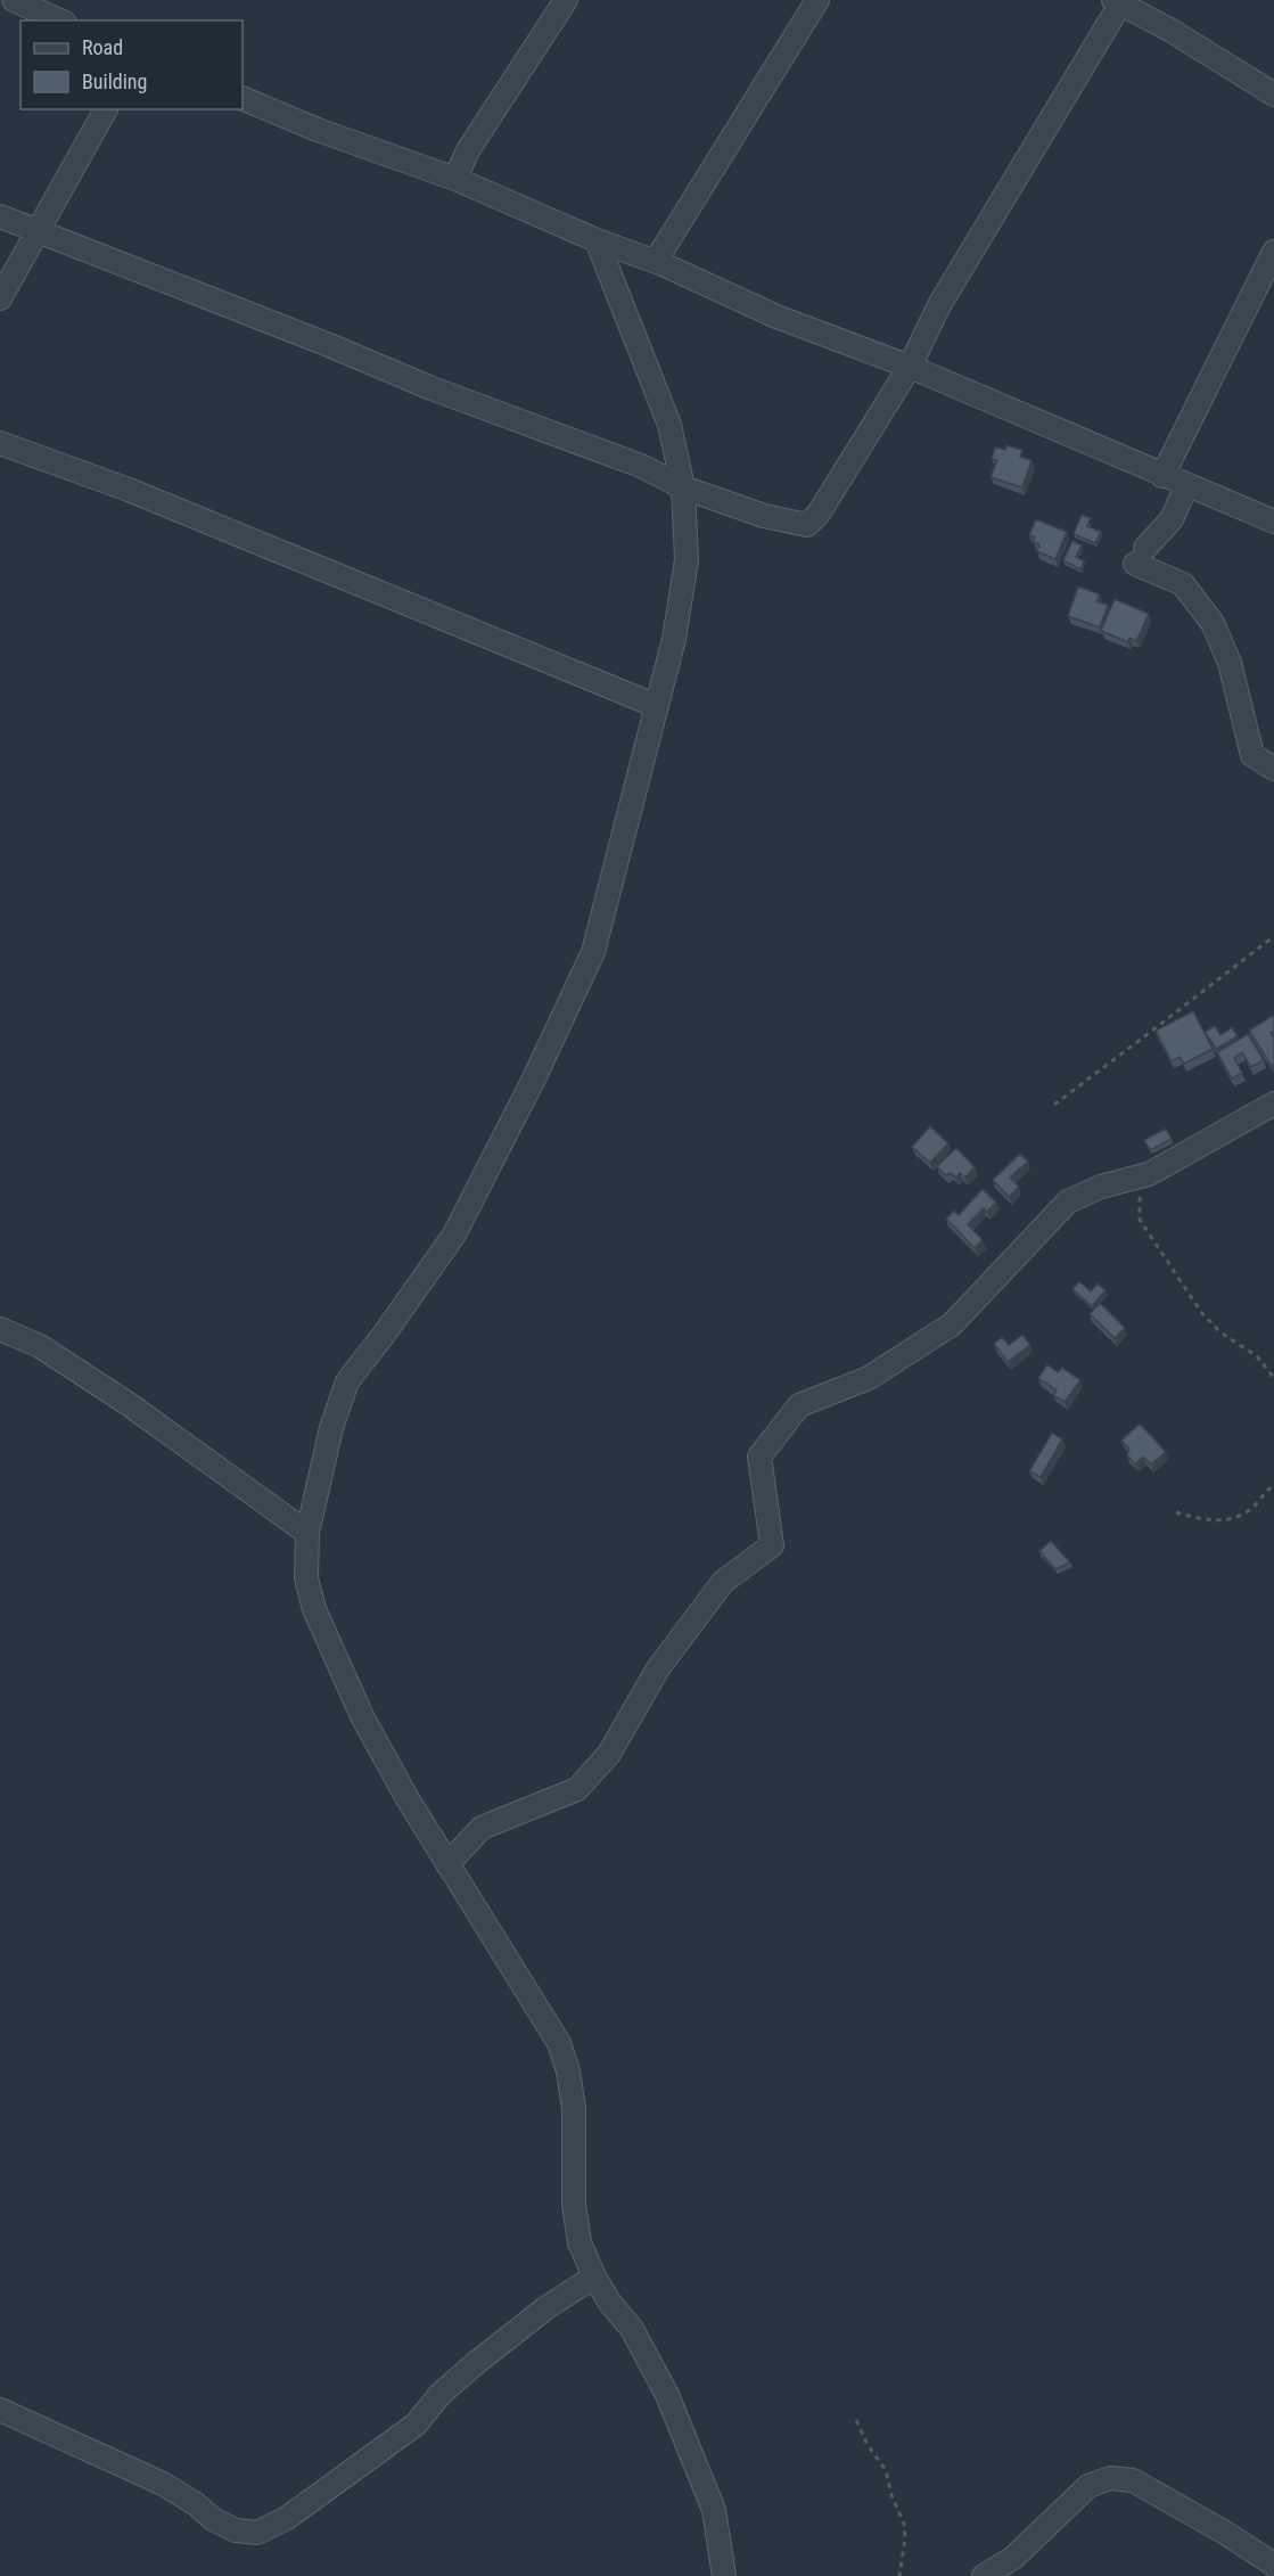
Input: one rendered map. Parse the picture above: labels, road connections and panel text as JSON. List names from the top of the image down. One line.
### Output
{"legend":["Road","Building"]}
